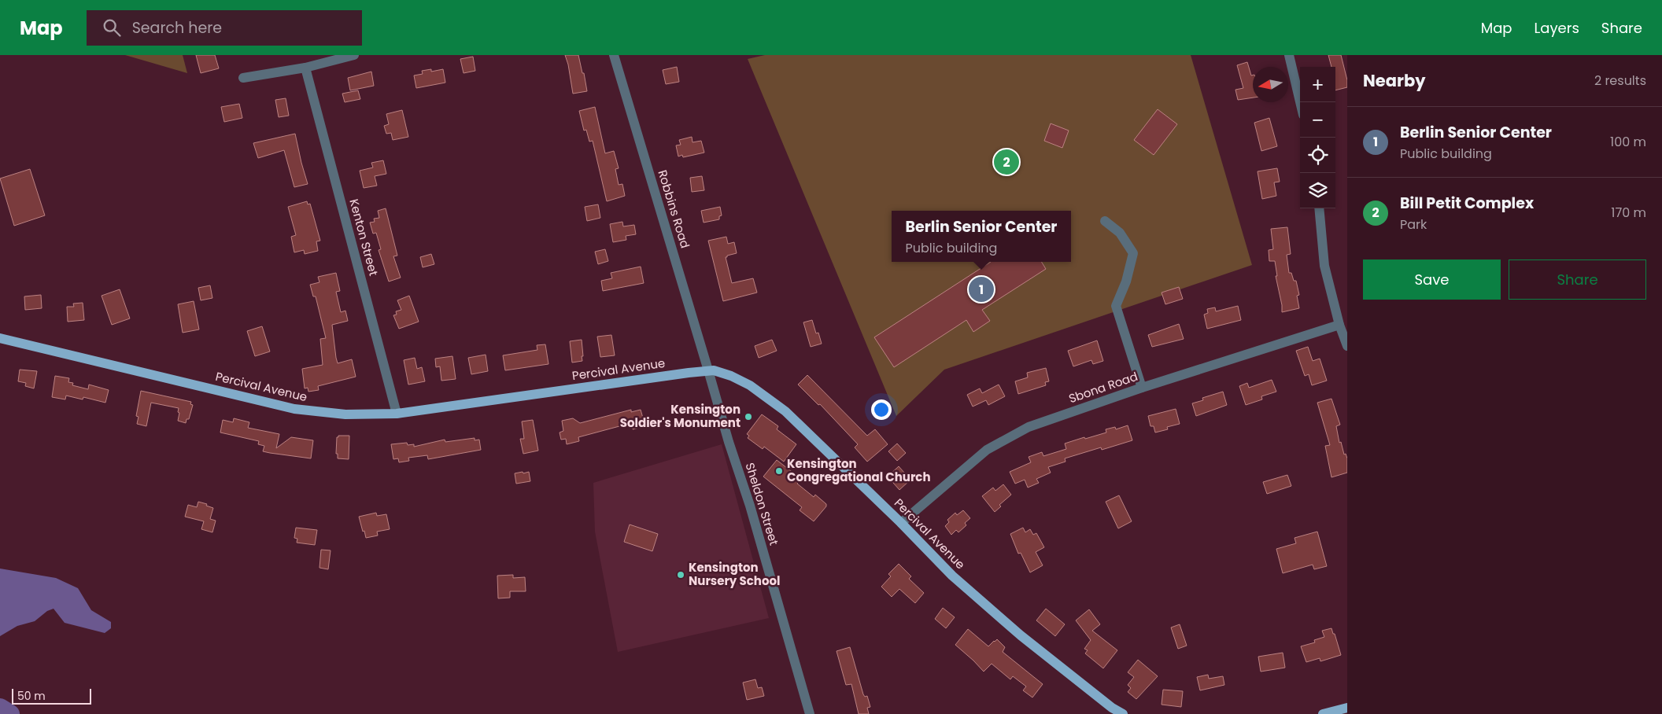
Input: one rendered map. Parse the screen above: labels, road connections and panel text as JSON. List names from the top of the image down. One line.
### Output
{"streets":{"main road":["Percival Avenue"],"street":["Robbins Road","Kenton Street","Sbona Road","Sheldon Street"]},"crossings":[["Robbins Road","Percival Avenue"],["Robbins Road","Sheldon Street"],["Kenton Street","Percival Avenue"],["Percival Avenue","Sbona Road"],["Percival Avenue","Sheldon Street"]],"places":["Kensington Soldier's Monument","Kensington Congregational Church","Kensington Nursery School"],"scale_bar":"50 m","north":"left","page":{"header":"Map","search":"Search here","nav":["Map","Layers","Share"],"heading":["Nearby","2 results"],"map_buttons":["+","−"],"list":[{"mark":"1","name":"Berlin Senior Center","note":"Public building","value":"100 m"},{"mark":"2","name":"Bill Petit Complex","note":"Park","value":"170 m"}],"pins":["2","1"],"popup":["Berlin Senior Center","Public building"],"buttons":["Save","Share"],"scale":"50 m"}}
